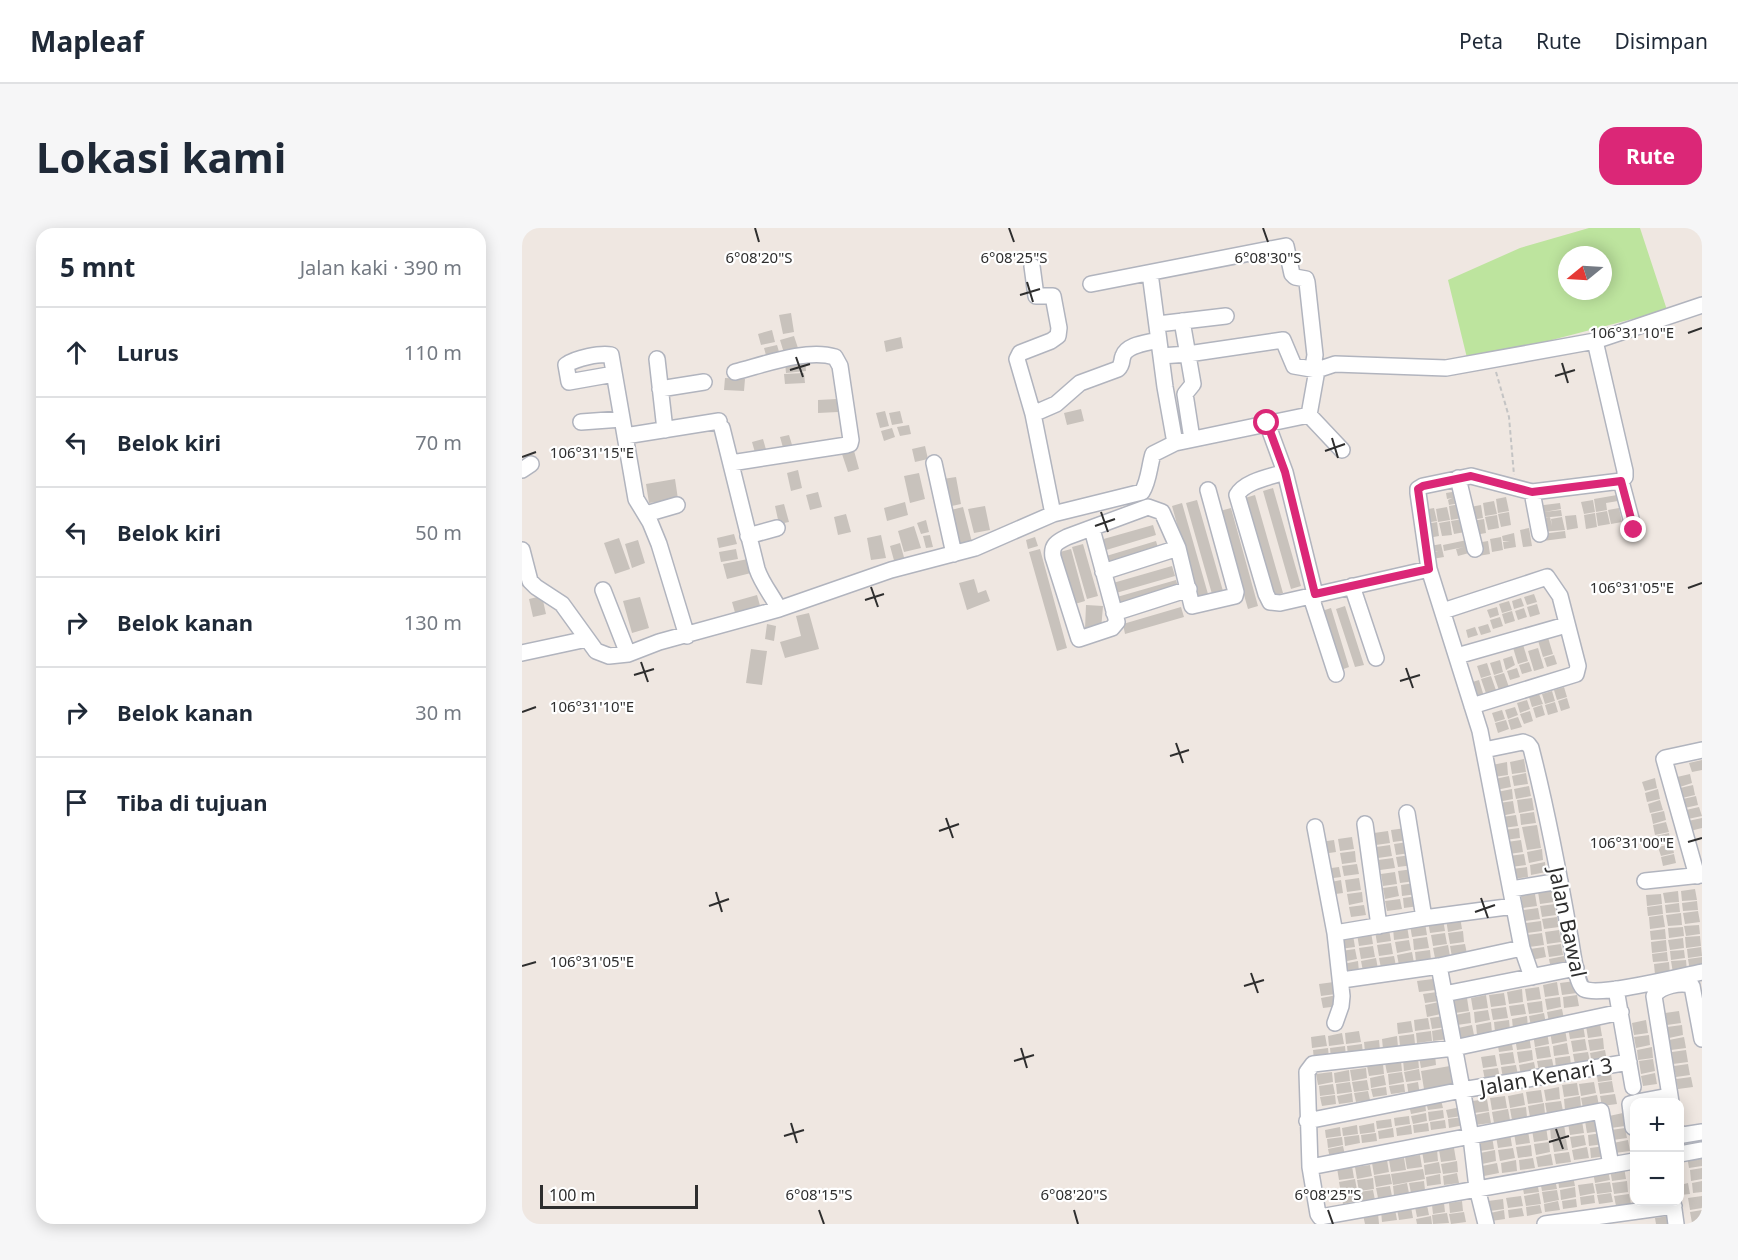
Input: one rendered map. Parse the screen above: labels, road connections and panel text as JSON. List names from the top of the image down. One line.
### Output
{"streets":{"street":["Jalan Bawal","Jalan Kenari 3"]},"scale_bar":"100 m","north":"left","page":{"header":"Mapleaf","nav":["Peta","Rute","Disimpan"],"buttons":"Rute","title":"Lokasi kami","heading":["5 mnt","Jalan kaki · 390 m"],"list":[["Lurus","110 m"],["Belok kiri","70 m"],["Belok kiri","50 m"],["Belok kanan","130 m"],["Belok kanan","30 m"],"Tiba di tujuan"],"map_buttons":["+","−"],"scale":"100 m"},"coordinates":["6°08'20\"S","6°08'25\"S","6°08'30\"S","106°31'10\"E","106°31'15\"E","106°31'05\"E","106°31'00\"E","6°08'15\"S"]}
